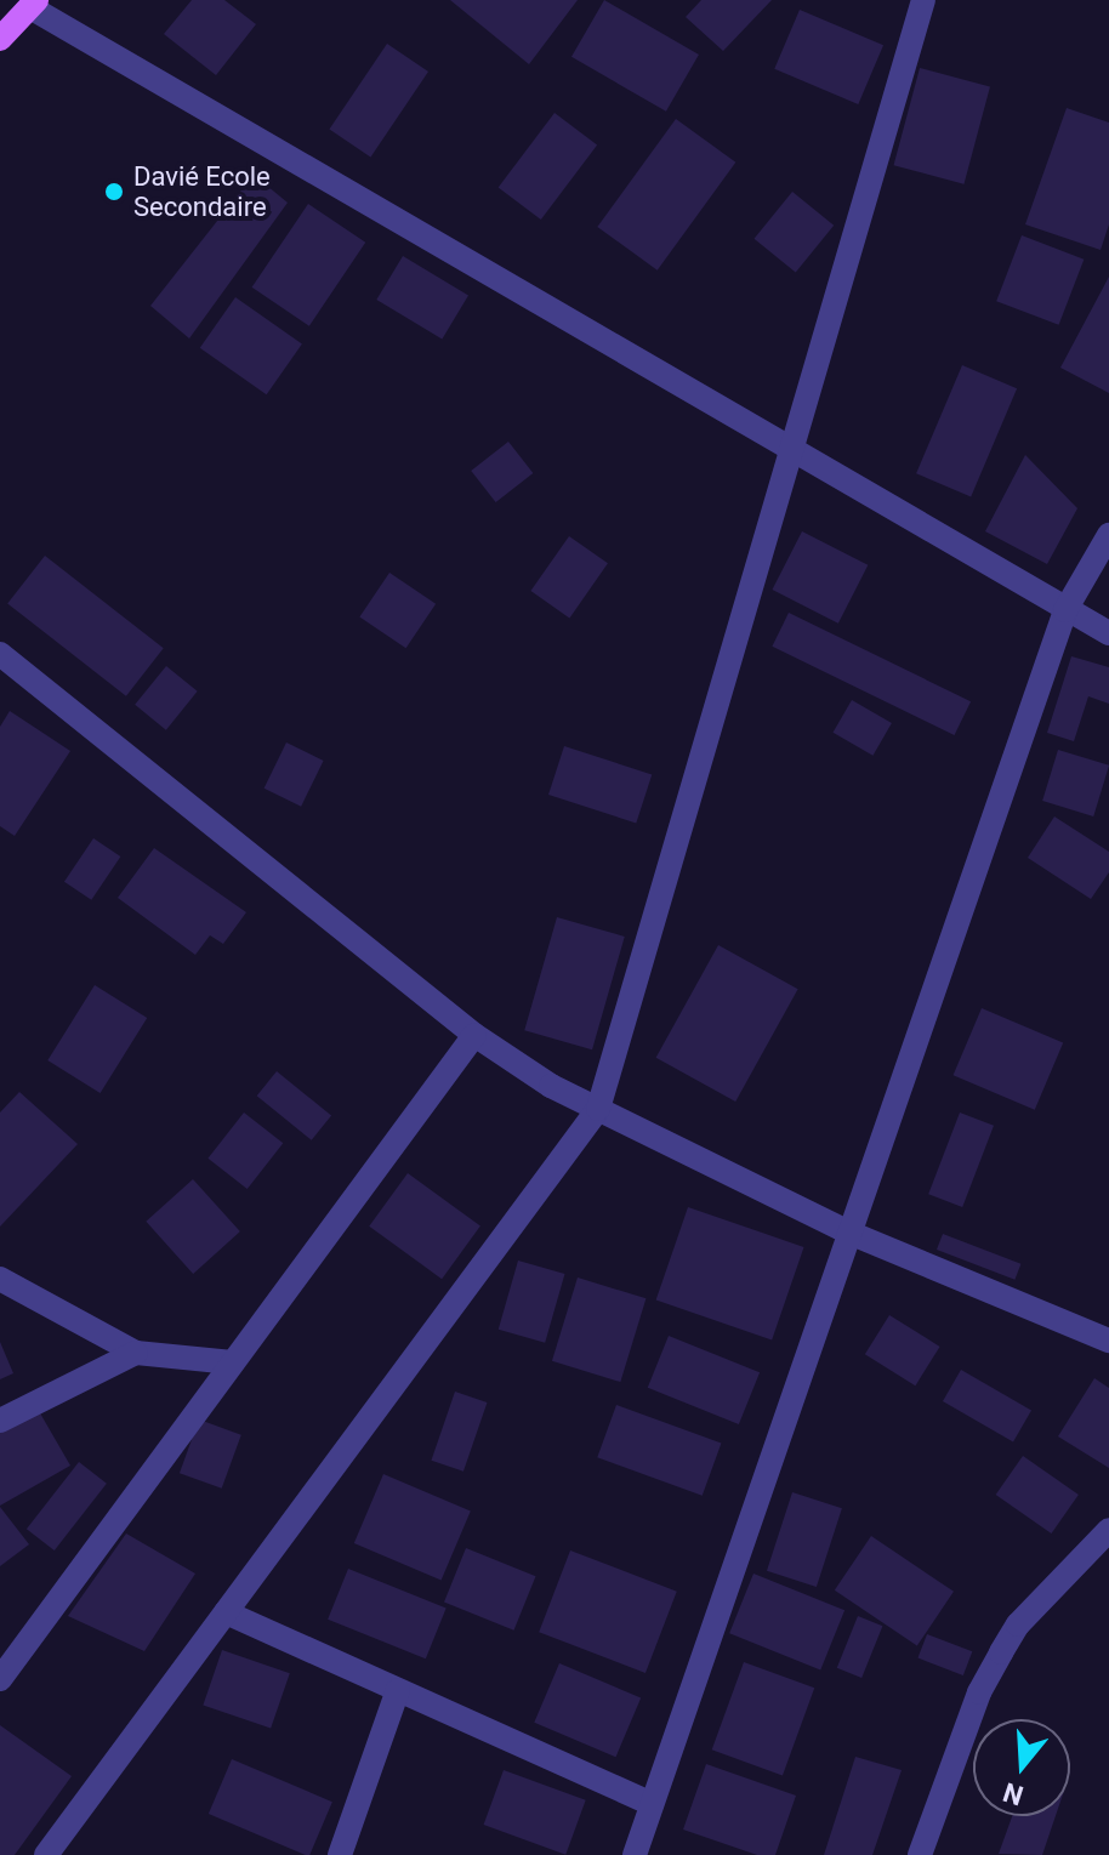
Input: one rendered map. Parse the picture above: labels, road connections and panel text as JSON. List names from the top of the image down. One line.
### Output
{"places":["Davié Ecole Secondaire"],"north":"bottom"}
